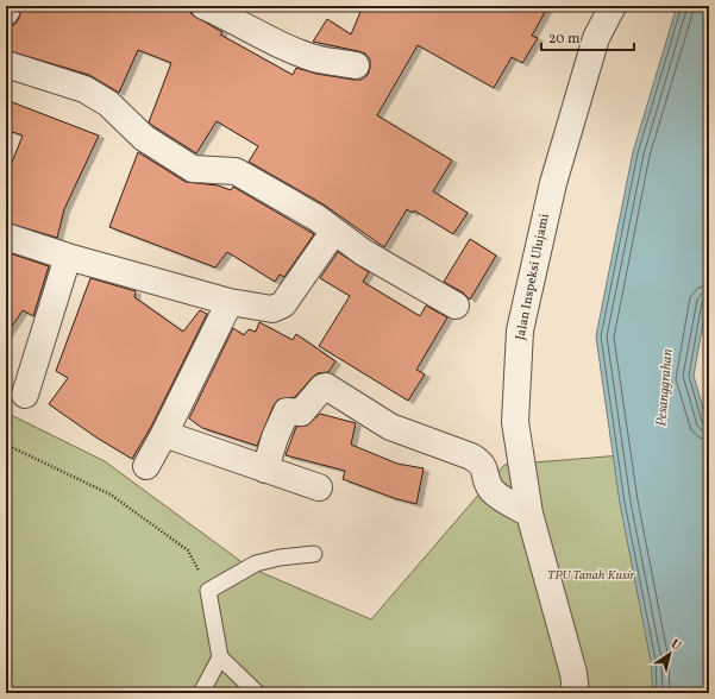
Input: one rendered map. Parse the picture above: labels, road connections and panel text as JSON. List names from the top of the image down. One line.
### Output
{"streets":{"street":["Jalan Inspeksi Ulujami"]},"water":["Pesanggrahan"],"parks":["TPU Tanah Kusir"],"scale_bar":"20 m","north":"top right"}
